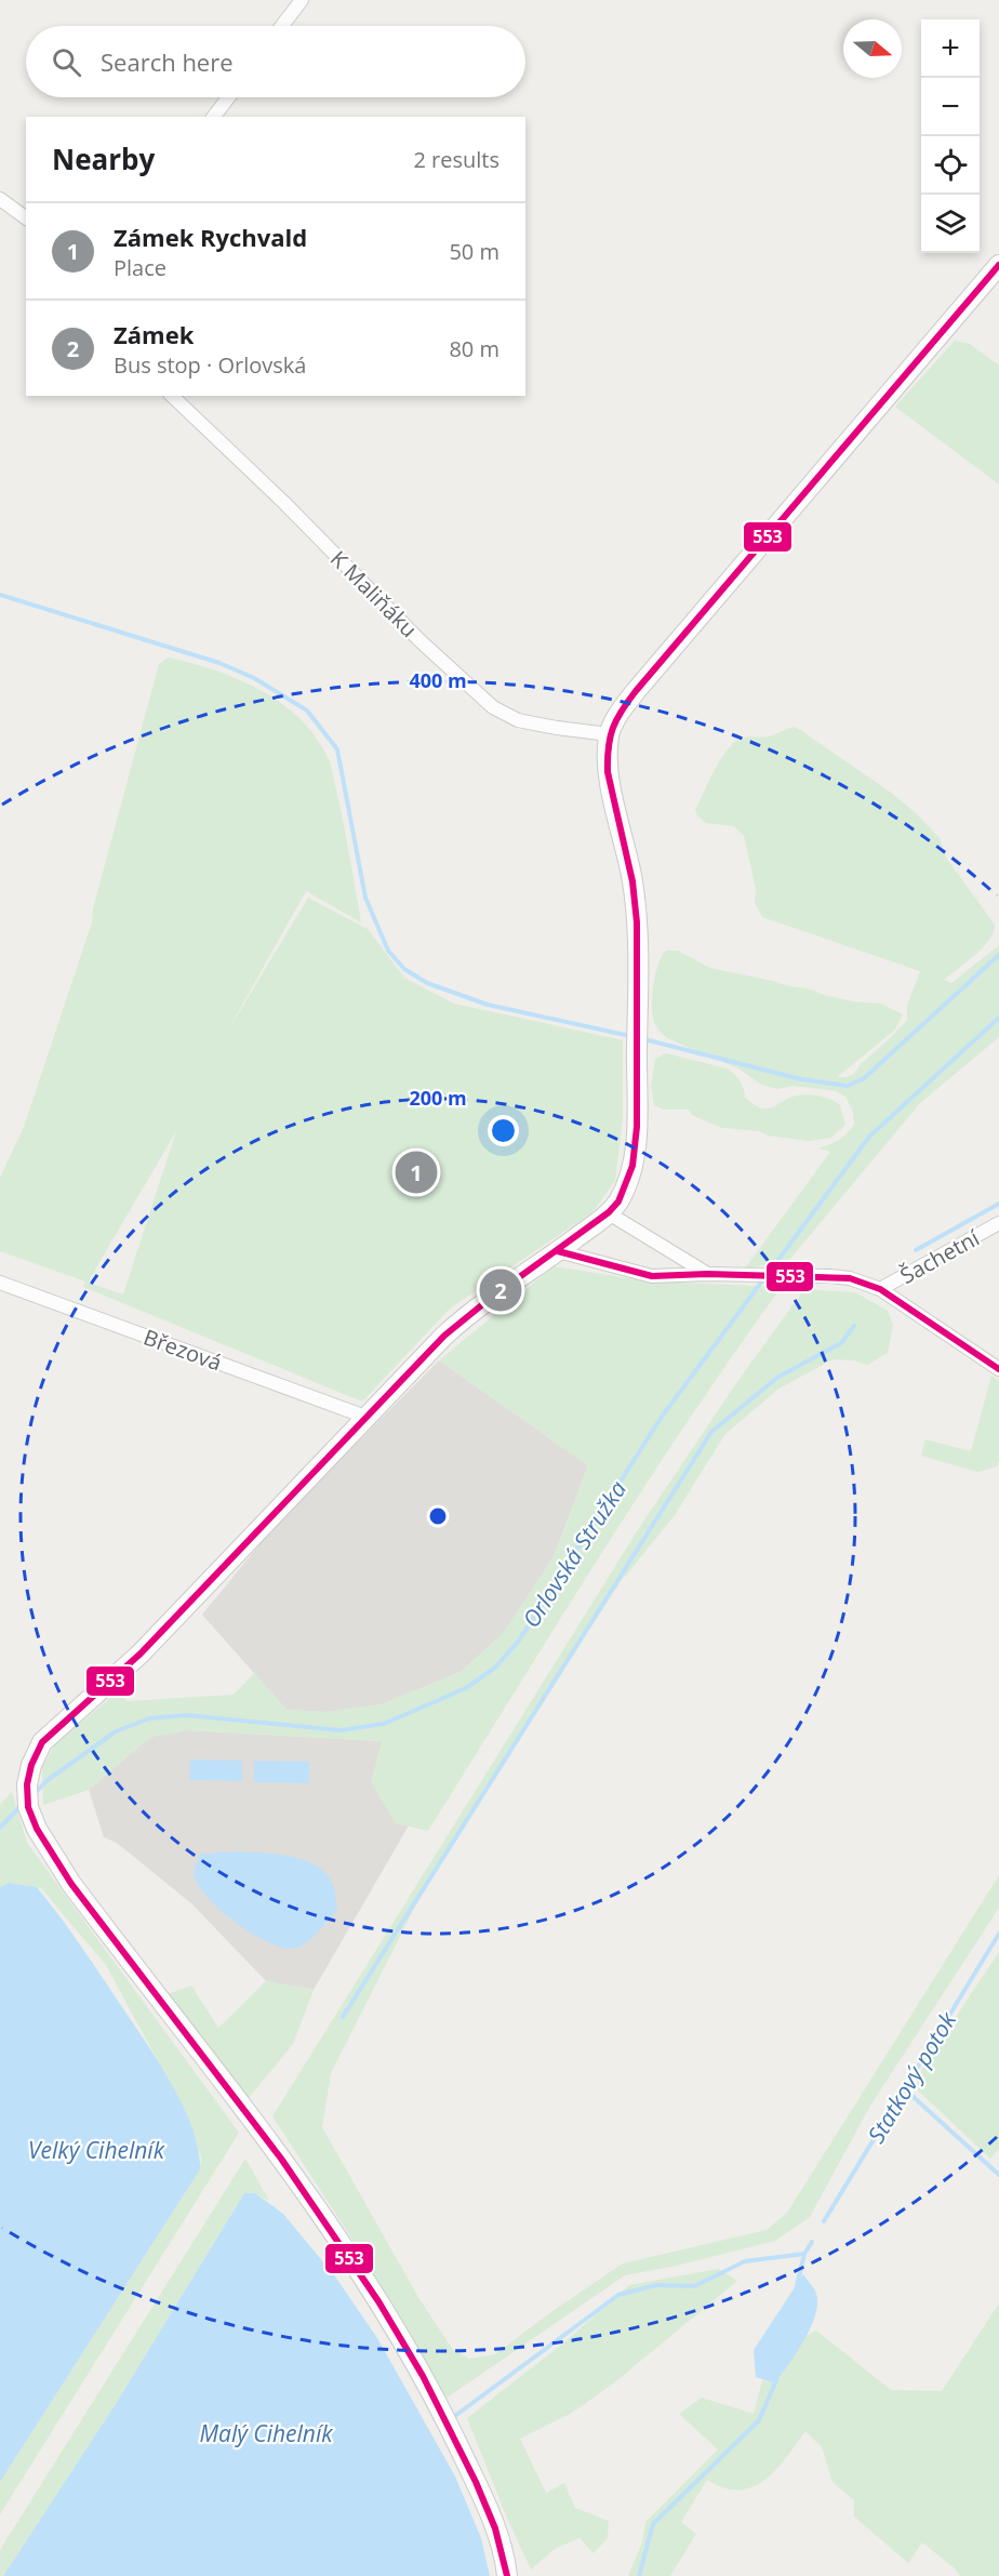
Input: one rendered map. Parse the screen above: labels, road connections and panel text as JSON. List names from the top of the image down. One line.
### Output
{"streets":{"street":["K Maliňáku","Šachetní","Březová"]},"water":["Orlovská Stružka","Statkový potok","Velký Cihelník","Malý Cihelník"],"lines":["transit line 553"],"north":"right","page":{"map_buttons":["+","−"],"search":"Search here","heading":["Nearby","2 results"],"list":[{"mark":"1","name":"Zámek Rychvald","note":"Place","value":"50 m"},{"mark":"2","name":"Zámek","note":"Bus stop · Orlovská","value":"80 m"}],"pins":["1","2"]},"rings":["400 m","200 m"]}
